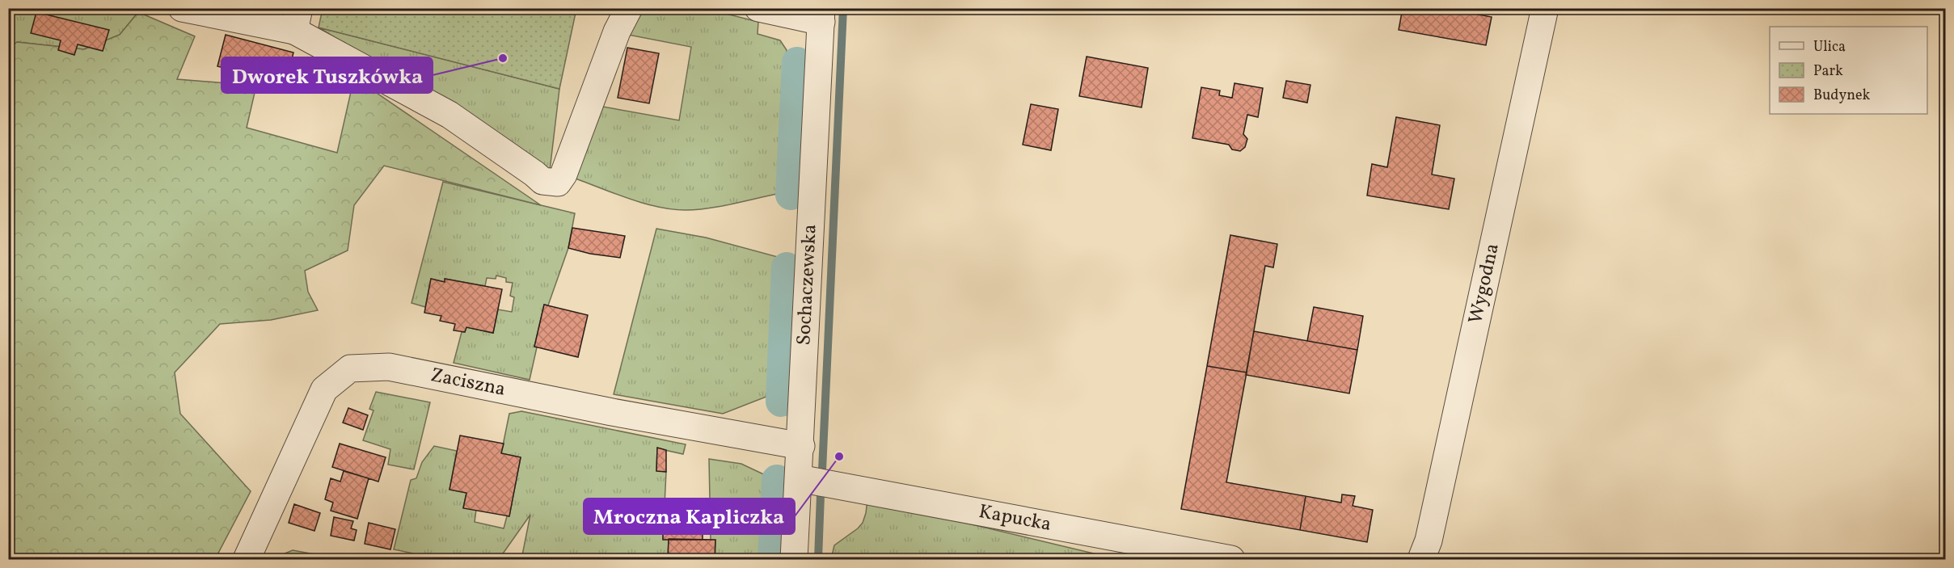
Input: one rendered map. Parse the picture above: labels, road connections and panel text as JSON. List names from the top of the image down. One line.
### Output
{"streets":{"street":["Sochaczewska","Wygodna","Zaciszna","Kapucka"]},"crossings":[["Sochaczewska","Zaciszna"],["Sochaczewska","Kapucka"]],"places":["Dworek Tuszkówka","Mroczna Kapliczka"],"legend":["Ulica","Park","Budynek"]}
